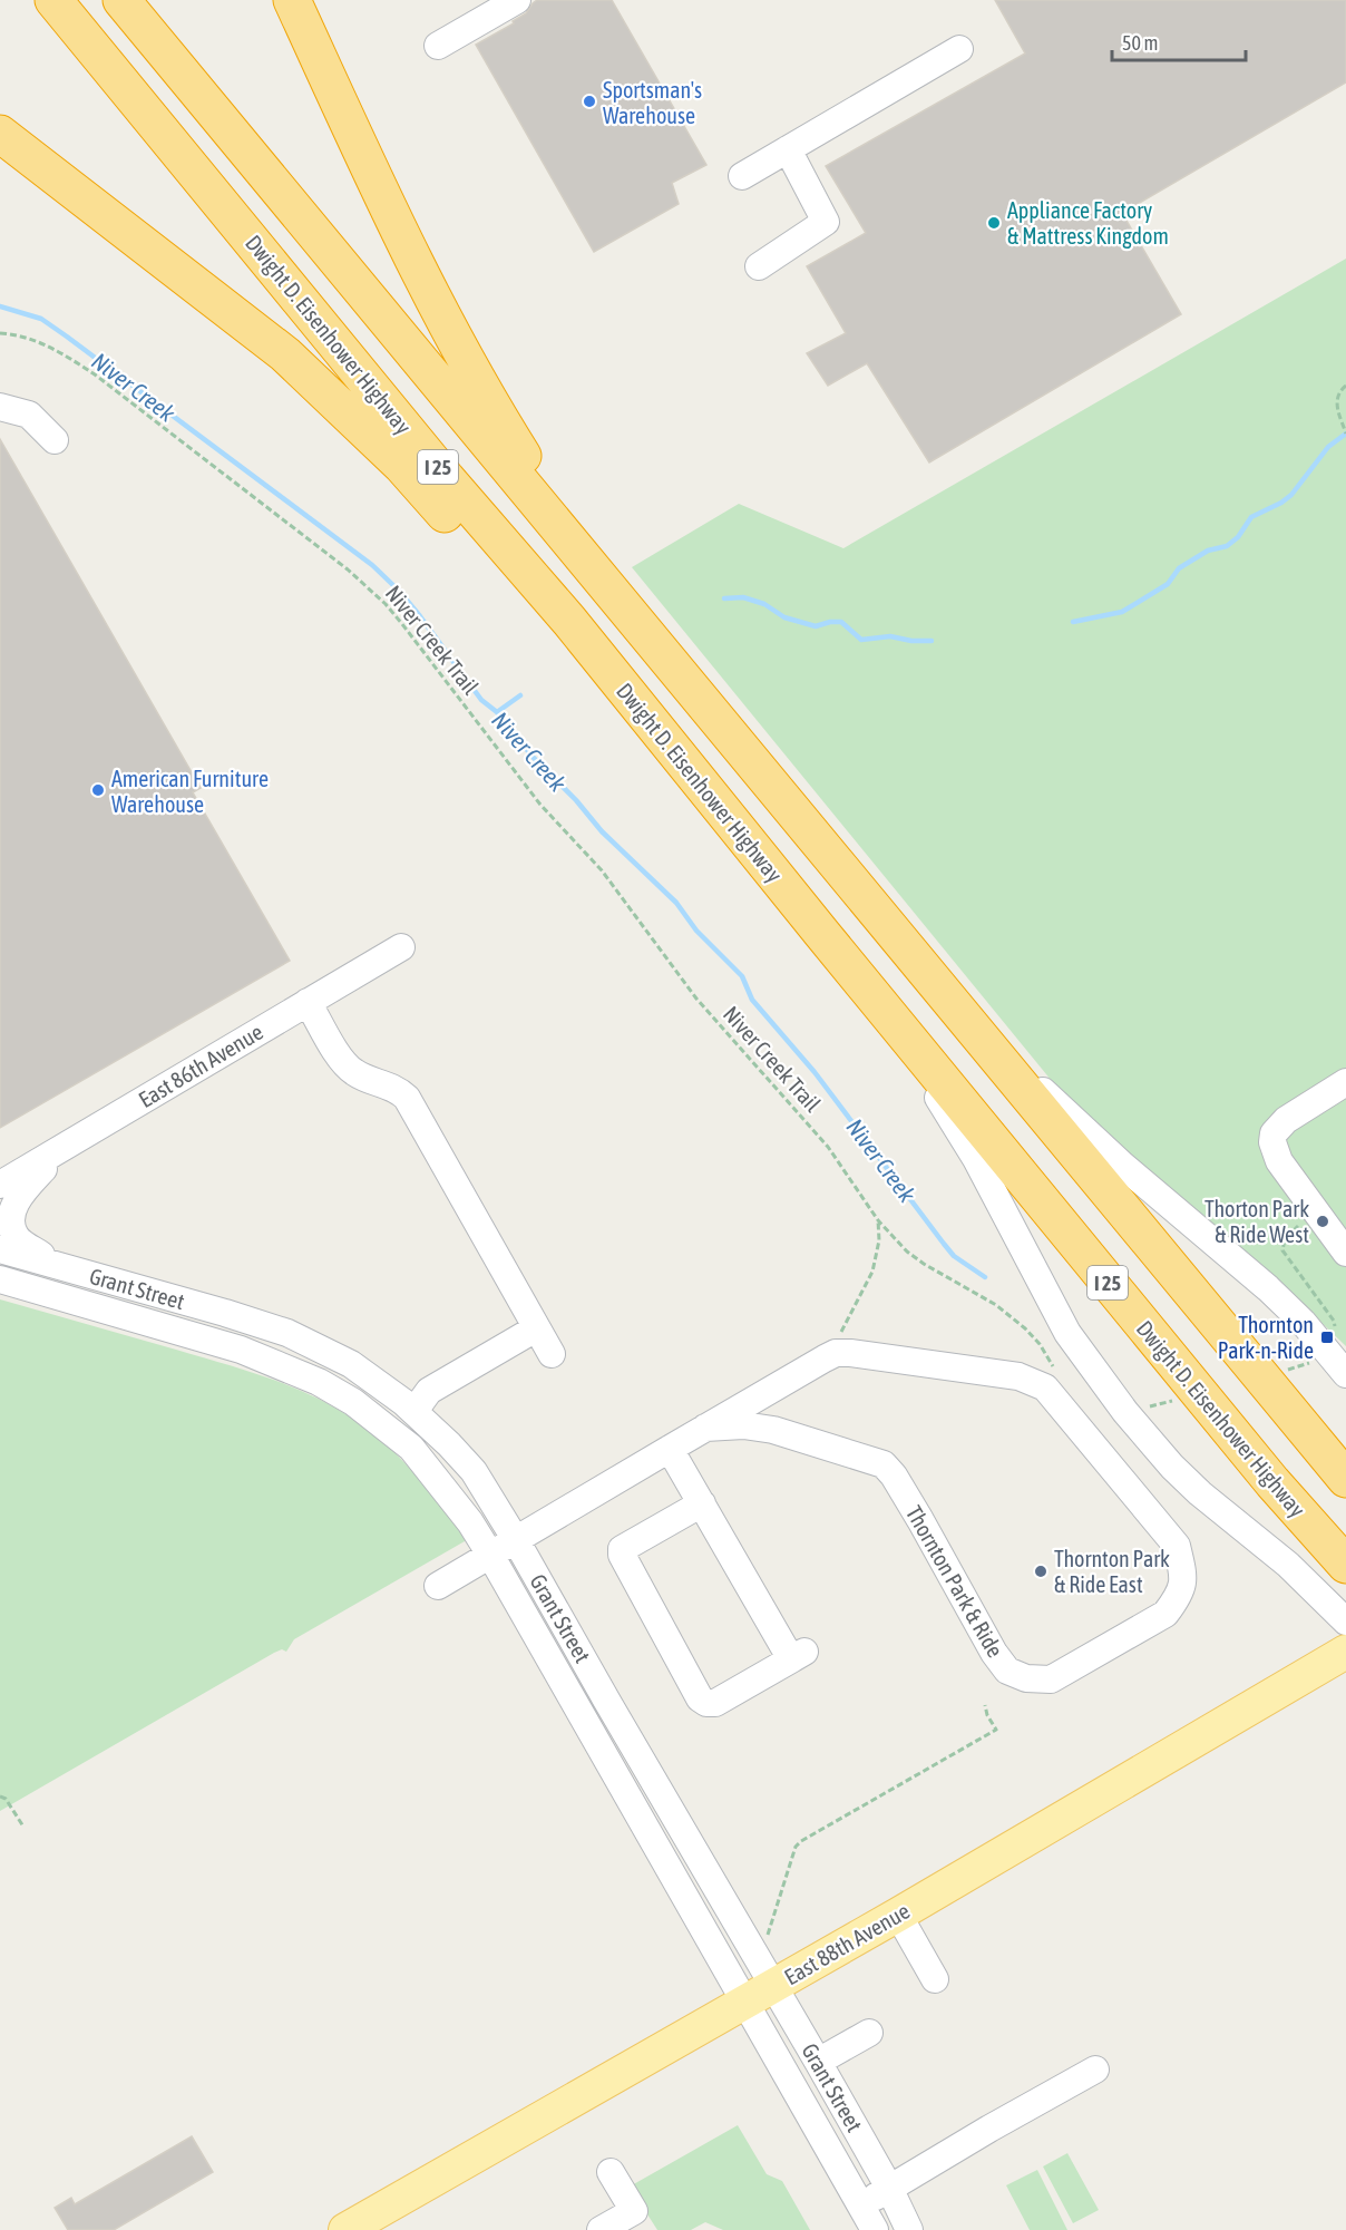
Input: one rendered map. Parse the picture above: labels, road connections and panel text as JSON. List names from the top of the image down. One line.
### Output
{"streets":{"highway":["Dwight D. Eisenhower Highway","I 25"],"main road":["East 88th Avenue"],"street":["East 86th Avenue","Grant Street","Thornton Park & Ride"],"path":["Niver Creek Trail"]},"crossings":[["Grant Street","Thornton Park & Ride"],["Grant Street","East 88th Avenue"]],"water":["Niver Creek"],"places":{"other":["Sportsman's Warehouse","Appliance Factory & Mattress Kingdom","American Furniture Warehouse","Thorton Park & Ride West","Thornton Park & Ride East"],"transit":["Thornton Park-n-Ride"]},"scale_bar":"50 m"}
